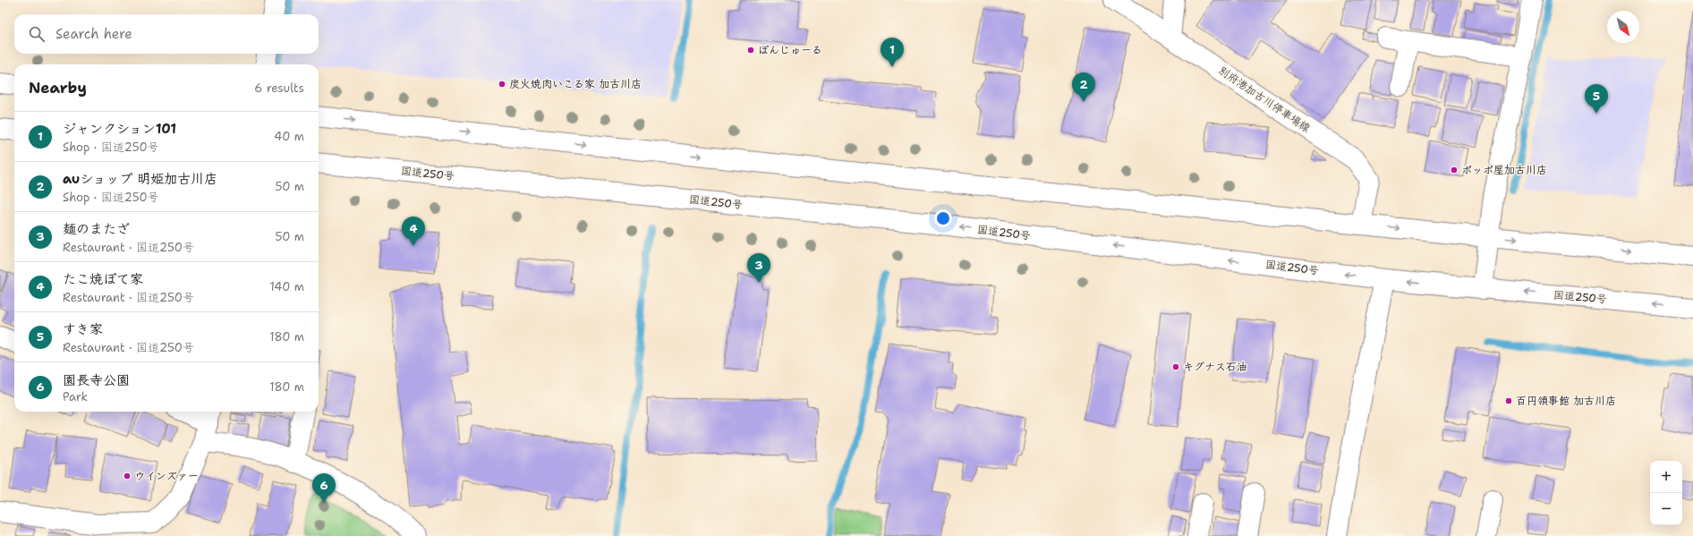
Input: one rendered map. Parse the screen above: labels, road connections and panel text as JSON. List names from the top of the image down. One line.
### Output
{"streets":{"main road":["別府港加古川停車場線","国道250号"]},"places":["ぼんじゅーる","炭火焼肉いこる家 加古川店","ポッポ屋加古川店","キグナス石油","百円領事館 加古川店","ウインズァー"],"north":"bottom right","page":{"search":"Search here","pins":["1","2","5","4","3","6"],"heading":["Nearby","6 results"],"list":[{"mark":"1","name":"ジャンクション101","note":"Shop · 国道250号","value":"40 m"},{"mark":"2","name":"auショップ 明姫加古川店","note":"Shop · 国道250号","value":"50 m"},{"mark":"3","name":"麺のまたざ","note":"Restaurant · 国道250号","value":"50 m"},{"mark":"4","name":"たこ焼ぽて家","note":"Restaurant · 国道250号","value":"140 m"},{"mark":"5","name":"すき家","note":"Restaurant · 国道250号","value":"180 m"},{"mark":"6","name":"園長寺公園","note":"Park","value":"180 m"}],"map_buttons":["+","−"]}}
